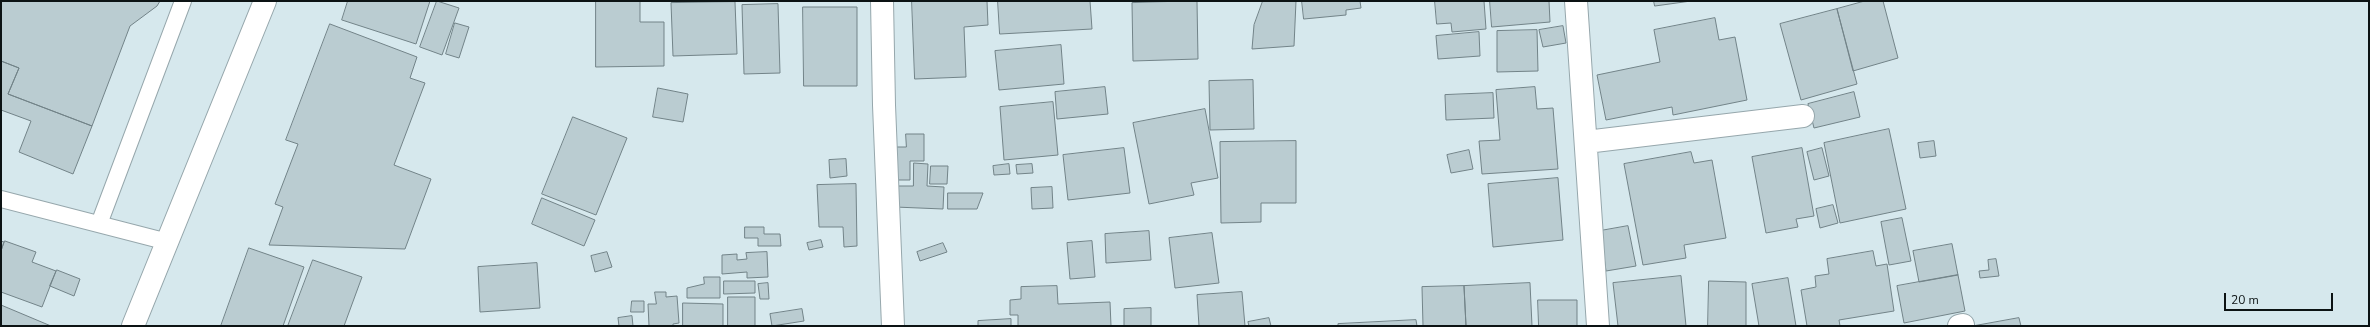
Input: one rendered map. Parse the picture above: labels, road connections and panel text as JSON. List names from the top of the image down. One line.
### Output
{"scale_bar":"20 m"}
